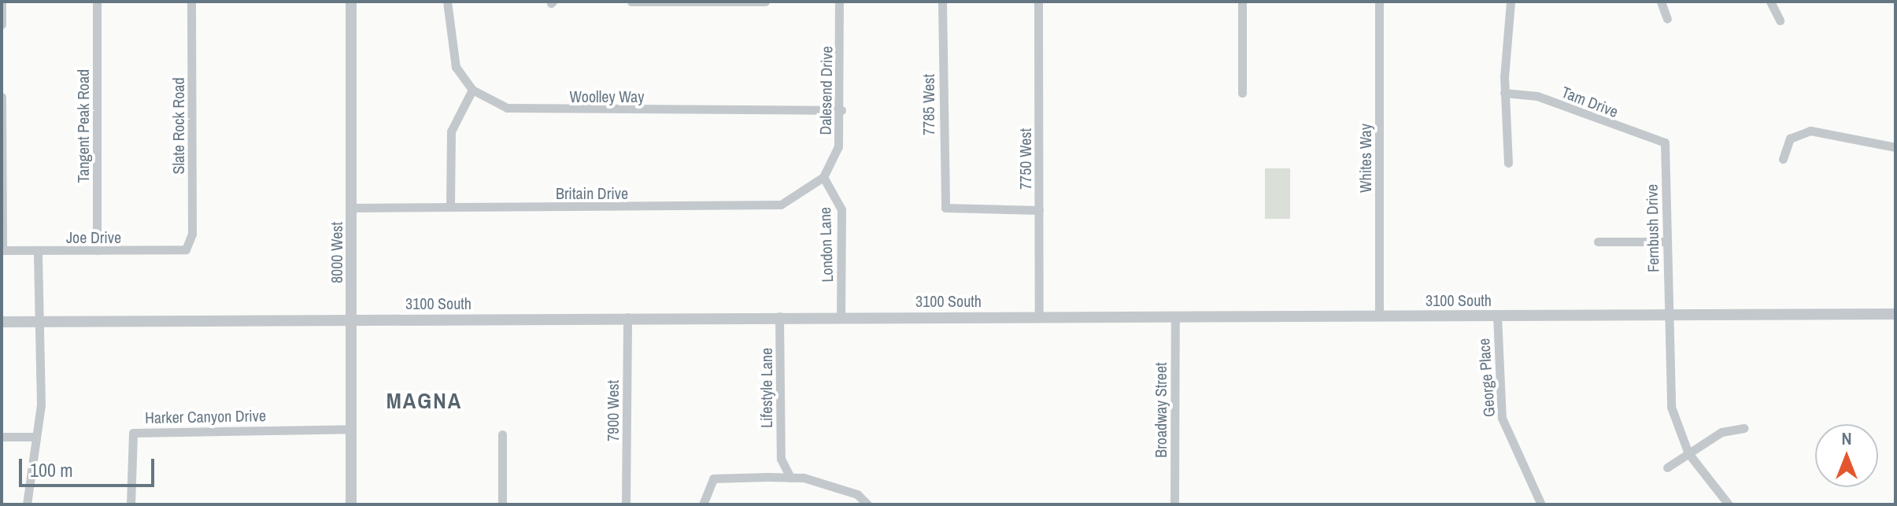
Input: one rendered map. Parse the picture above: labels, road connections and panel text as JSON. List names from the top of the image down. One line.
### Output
{"streets":{"street":["Dalesend Drive","Woolley Way","Tam Drive","7785 West","Tangent Peak Road","Slate Rock Road","Whites Way","7750 West","Britain Drive","Fernbush Drive","Joe Drive","London Lane","8000 West","3100 South","George Place","Lifestyle Lane","Broadway Street","7900 West","Harker Canyon Drive"]},"crossings":[["Dalesend Drive","Woolley Way"],["Dalesend Drive","Britain Drive"],["Dalesend Drive","London Lane"],["Tam Drive","Fernbush Drive"],["7785 West","7750 West"],["Tangent Peak Road","Joe Drive"],["Slate Rock Road","Joe Drive"],["Whites Way","3100 South"],["7750 West","3100 South"],["Britain Drive","London Lane"],["Britain Drive","8000 West"],["Fernbush Drive","3100 South"],["London Lane","3100 South"],["8000 West","3100 South"],["8000 West","Harker Canyon Drive"],["3100 South","George Place"],["3100 South","Lifestyle Lane"],["3100 South","Broadway Street"],["3100 South","7900 West"]],"districts":["MAGNA"],"scale_bar":"100 m","north":"top"}
